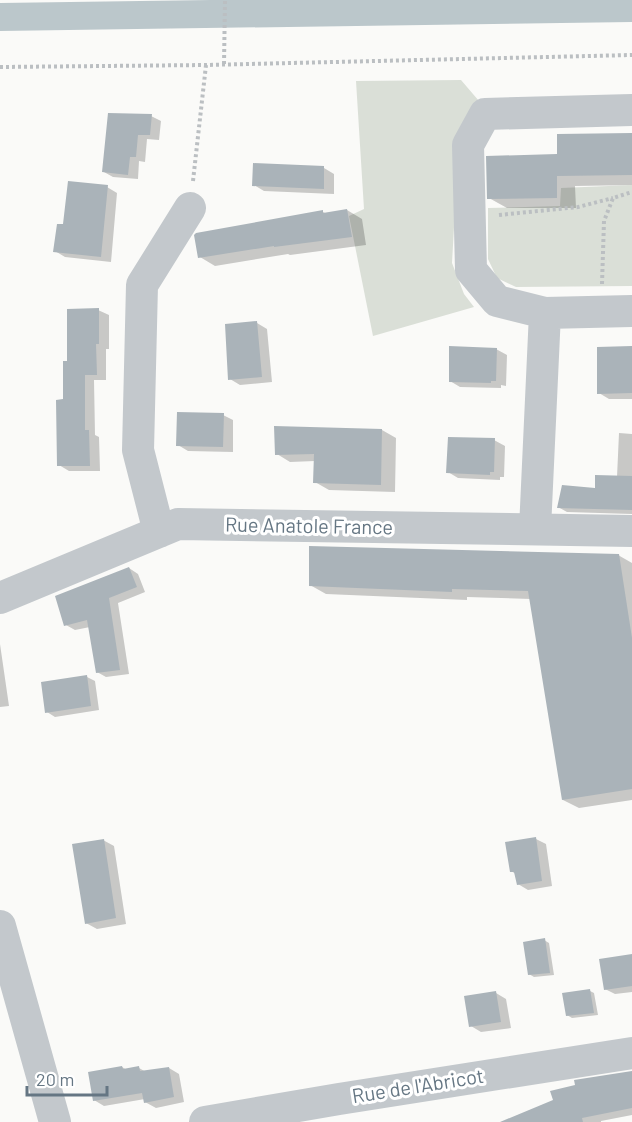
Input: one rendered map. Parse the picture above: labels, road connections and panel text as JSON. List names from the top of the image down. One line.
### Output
{"streets":{"street":["Rue Anatole France","Rue de l'Abricot"]},"scale_bar":"20 m"}
